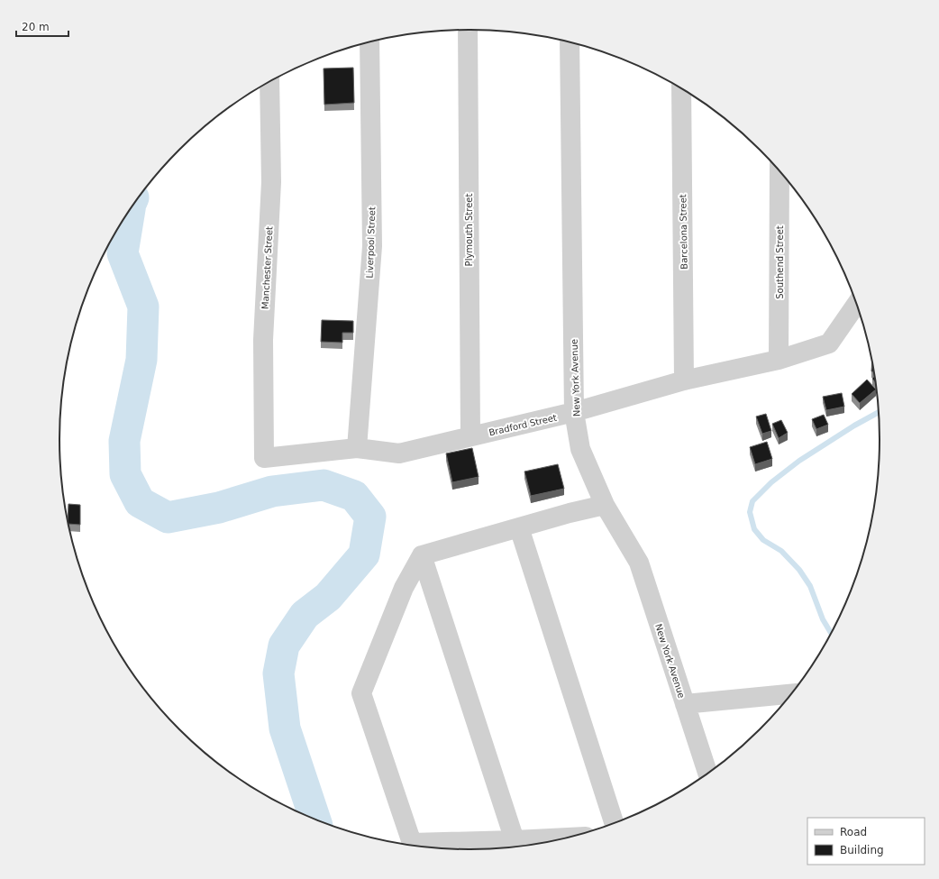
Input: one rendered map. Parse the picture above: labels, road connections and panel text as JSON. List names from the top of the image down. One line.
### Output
{"streets":{"street":["Plymouth Street","Barcelona Street","Liverpool Street","Southend Street","Manchester Street","New York Avenue","Bradford Street"]},"crossings":[["Plymouth Street","Bradford Street"],["Barcelona Street","Bradford Street"],["Liverpool Street","Bradford Street"],["Southend Street","Bradford Street"],["Manchester Street","Bradford Street"],["New York Avenue","Bradford Street"]],"legend":["Road","Building"],"scale_bar":"20 m"}
